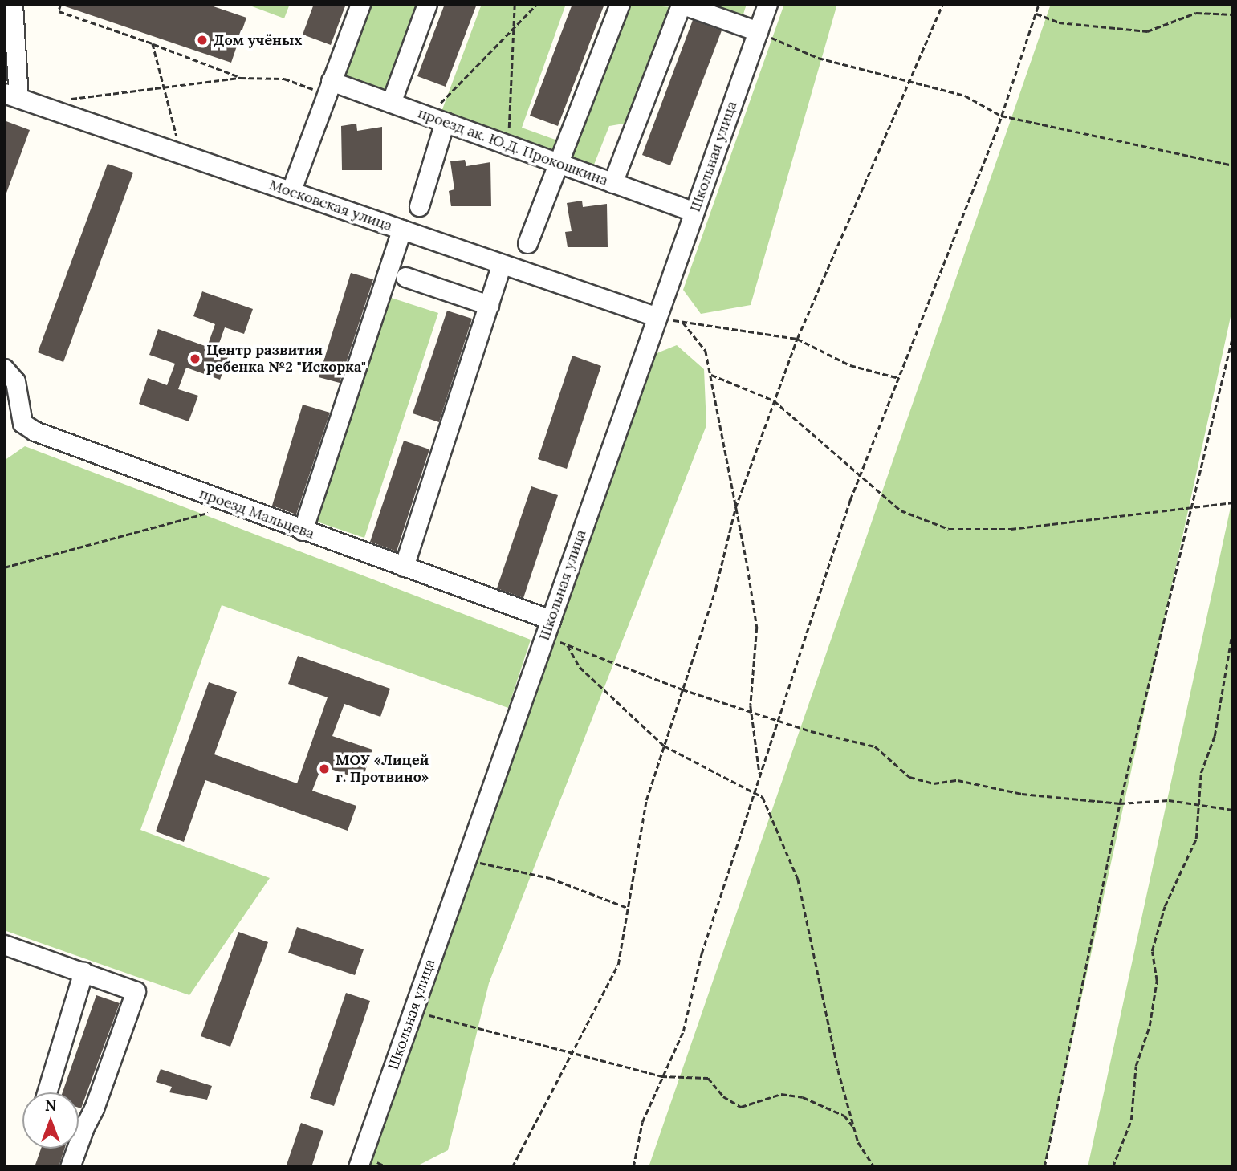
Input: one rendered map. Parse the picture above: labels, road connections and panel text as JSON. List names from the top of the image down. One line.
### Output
{"streets":{"street":["проезд ак. Ю.Д. Прокошкина","Школьная улица","Московская улица","проезд Мальцева"]},"crossings":[["проезд ак. Ю.Д. Прокошкина","Школьная улица"],["Школьная улица","Московская улица"],["Школьная улица","проезд Мальцева"]],"places":["Дом учёных","Центр развития ребенка №2 \"Искорка\"","МОУ «Лицей г. Протвино»"],"north":"top"}
